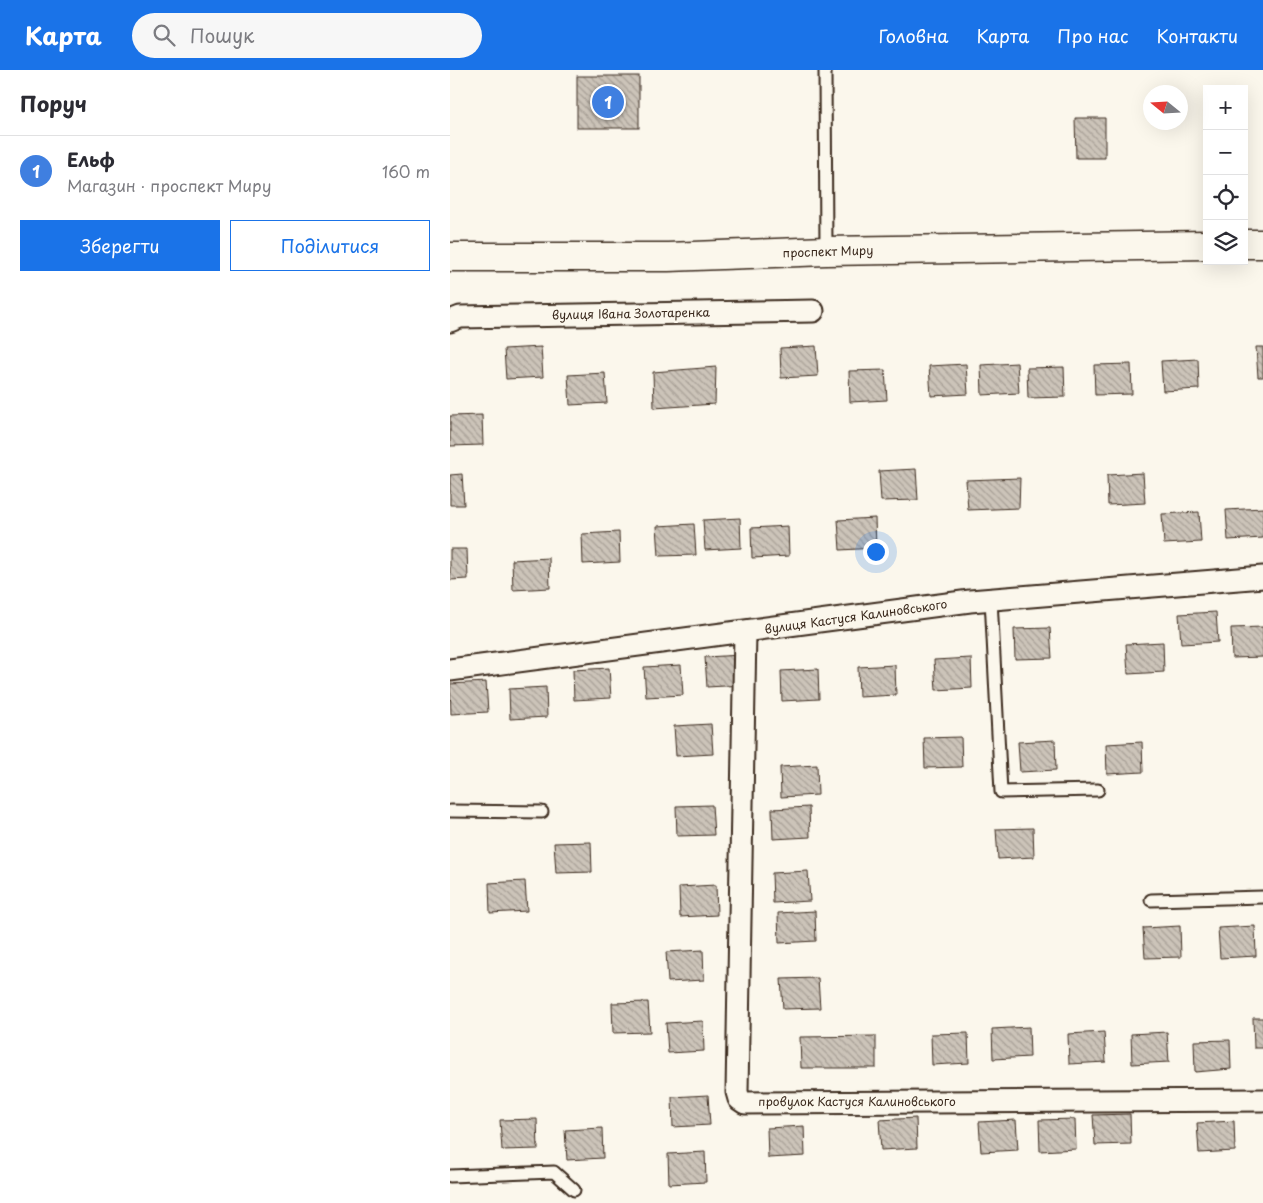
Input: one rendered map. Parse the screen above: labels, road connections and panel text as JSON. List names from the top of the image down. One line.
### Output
{"streets":{"main road":["проспект Миру"],"street":["вулиця Івана Золотаренка","вулиця Кастуся Калиновського","провулок Кастуся Калиновського"]},"crossings":[["вулиця Кастуся Калиновського","провулок Кастуся Калиновського"]],"north":"left","page":{"header":"Карта","search":"Пошук","nav":["Головна","Карта","Про нас","Контакти"],"heading":"Поруч","pins":"1","map_buttons":["+","−"],"list":[{"mark":"1","name":"Ельф","note":"Магазин · проспект Миру","value":"160 m"}],"buttons":["Зберегти","Поділитися"]}}
